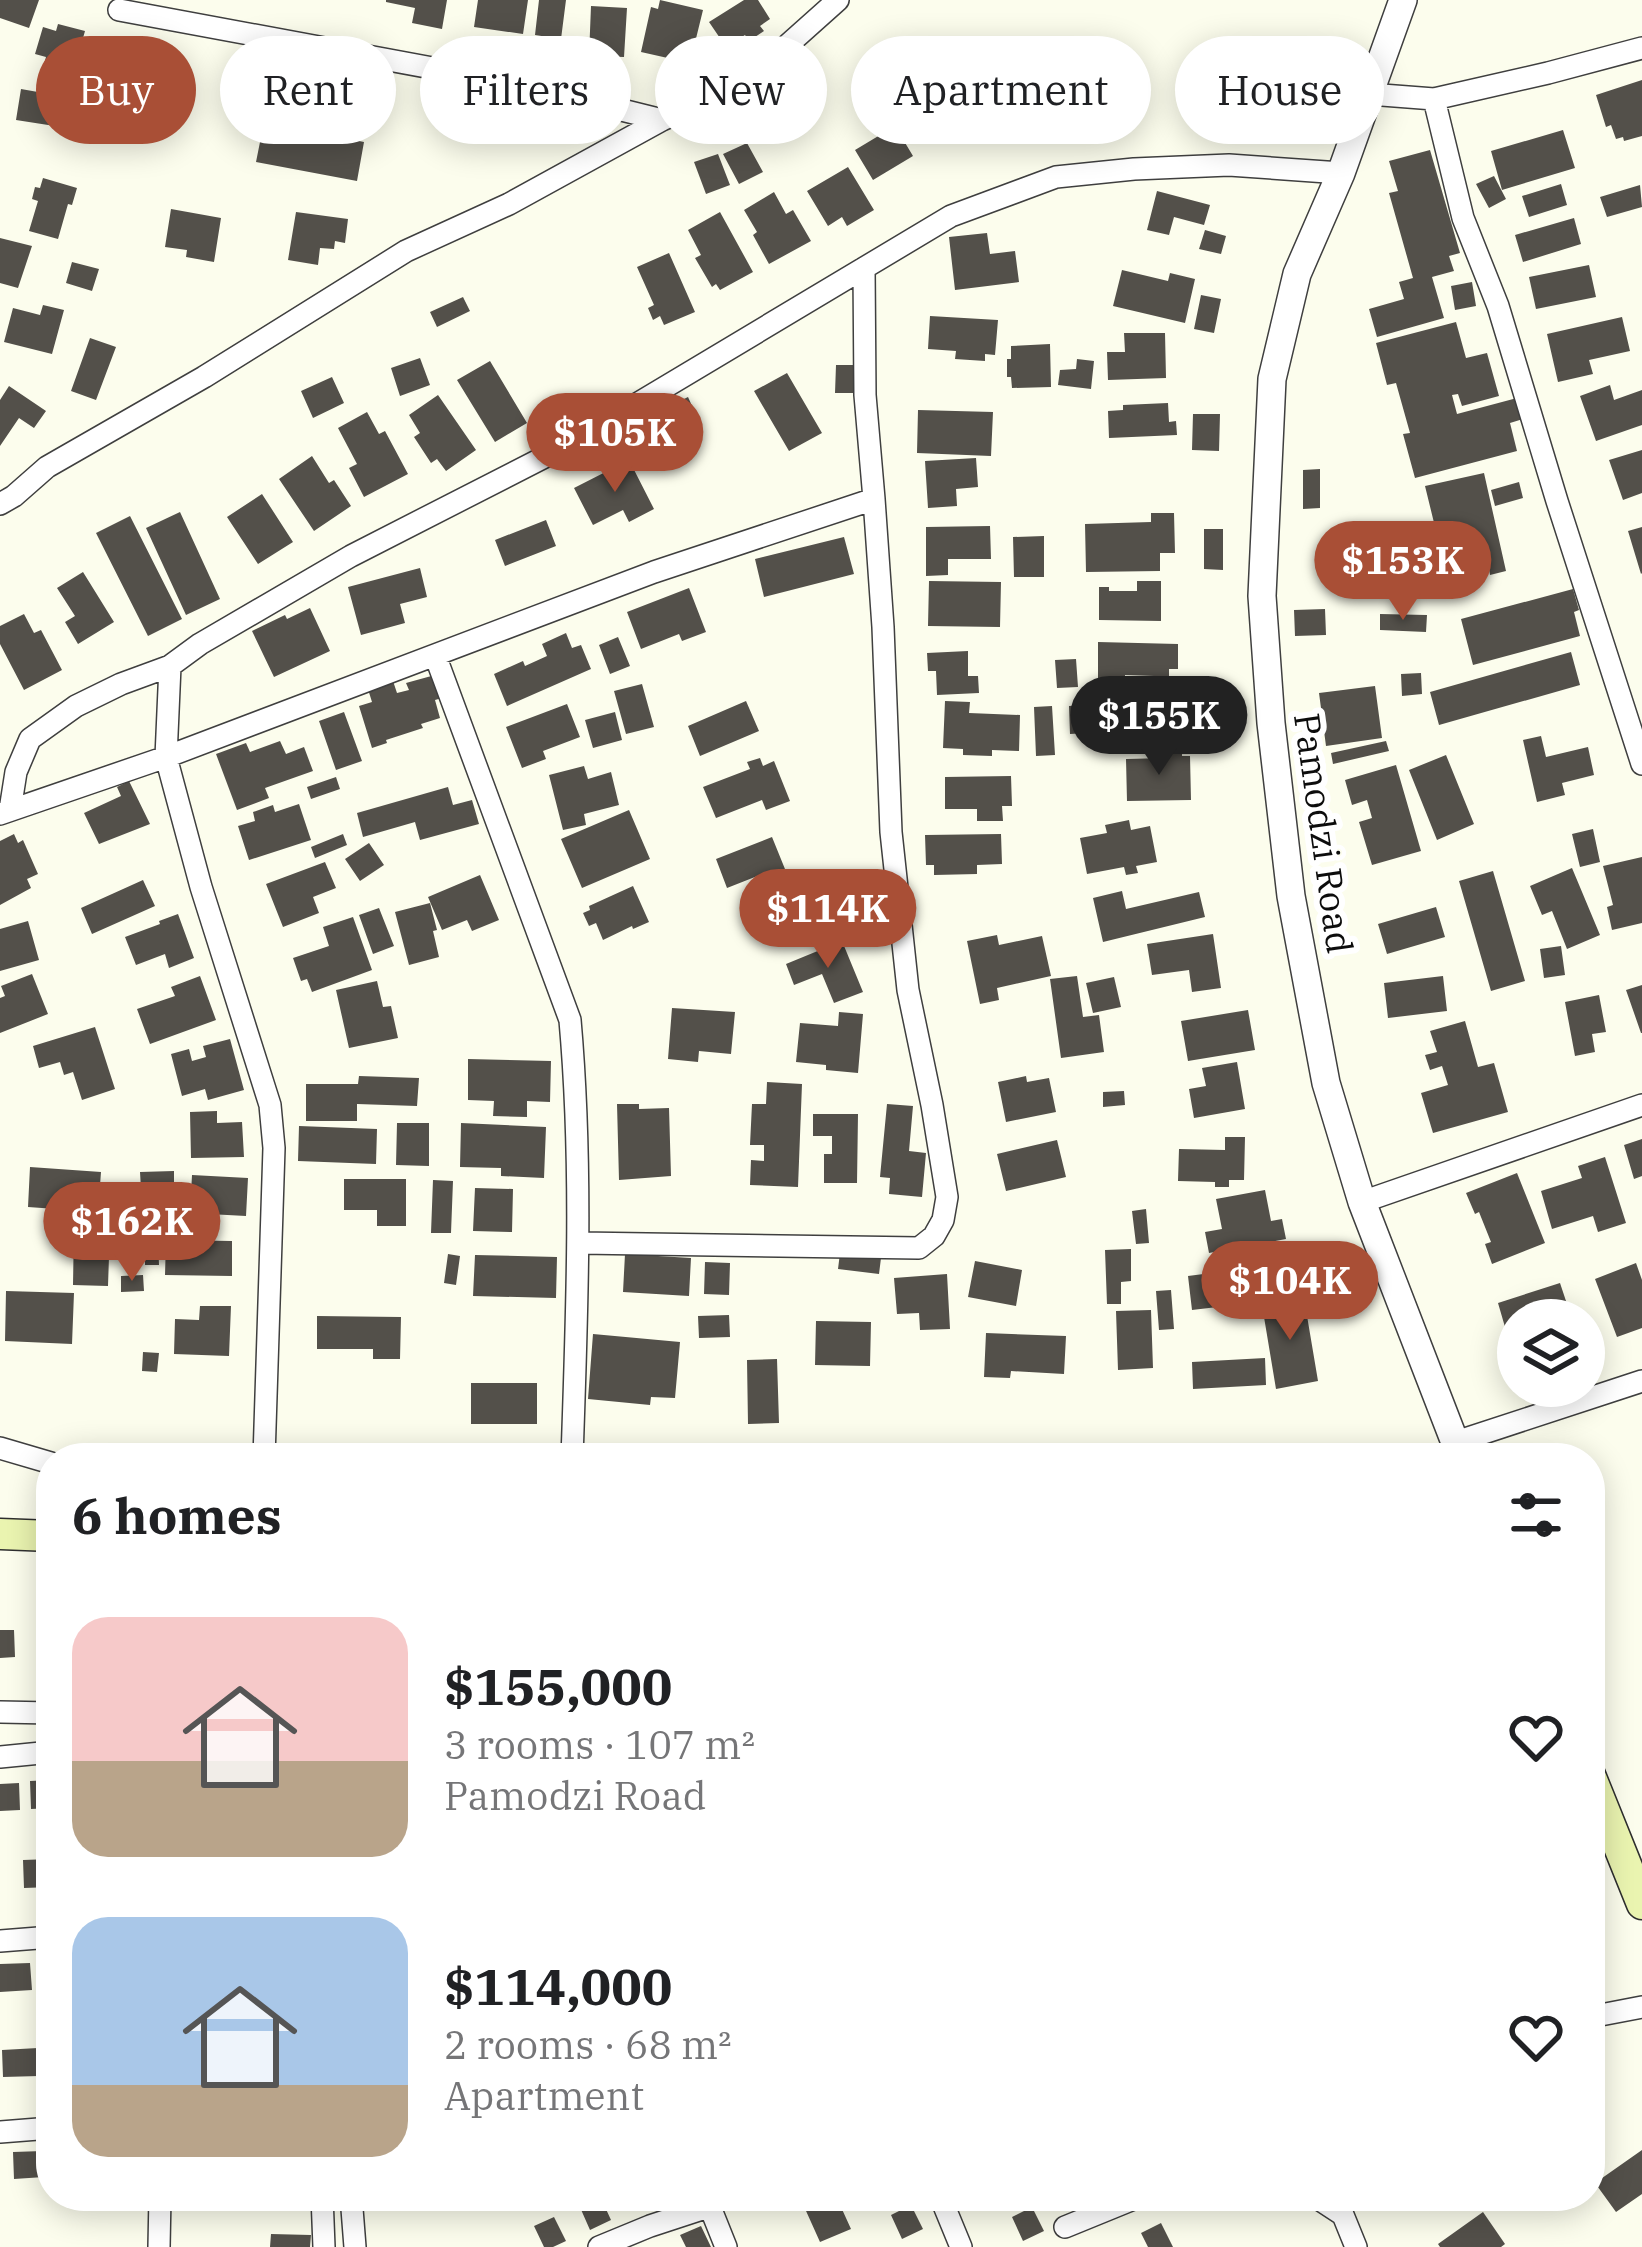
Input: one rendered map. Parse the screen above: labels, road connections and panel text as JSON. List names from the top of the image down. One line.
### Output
{"streets":{"street":["Pamodzi Road"]},"page":{"chip":["Buy","Rent","Filters","New","Apartment","House"],"price":["$105K","$153K","$155K","$114K","$162K","$104K"],"heading":"6 homes","list":[{"name":"$155,000","note":"3 rooms · 107 m² · Pamodzi Road"},{"name":"$114,000","note":"2 rooms · 68 m² · Apartment"}]}}
